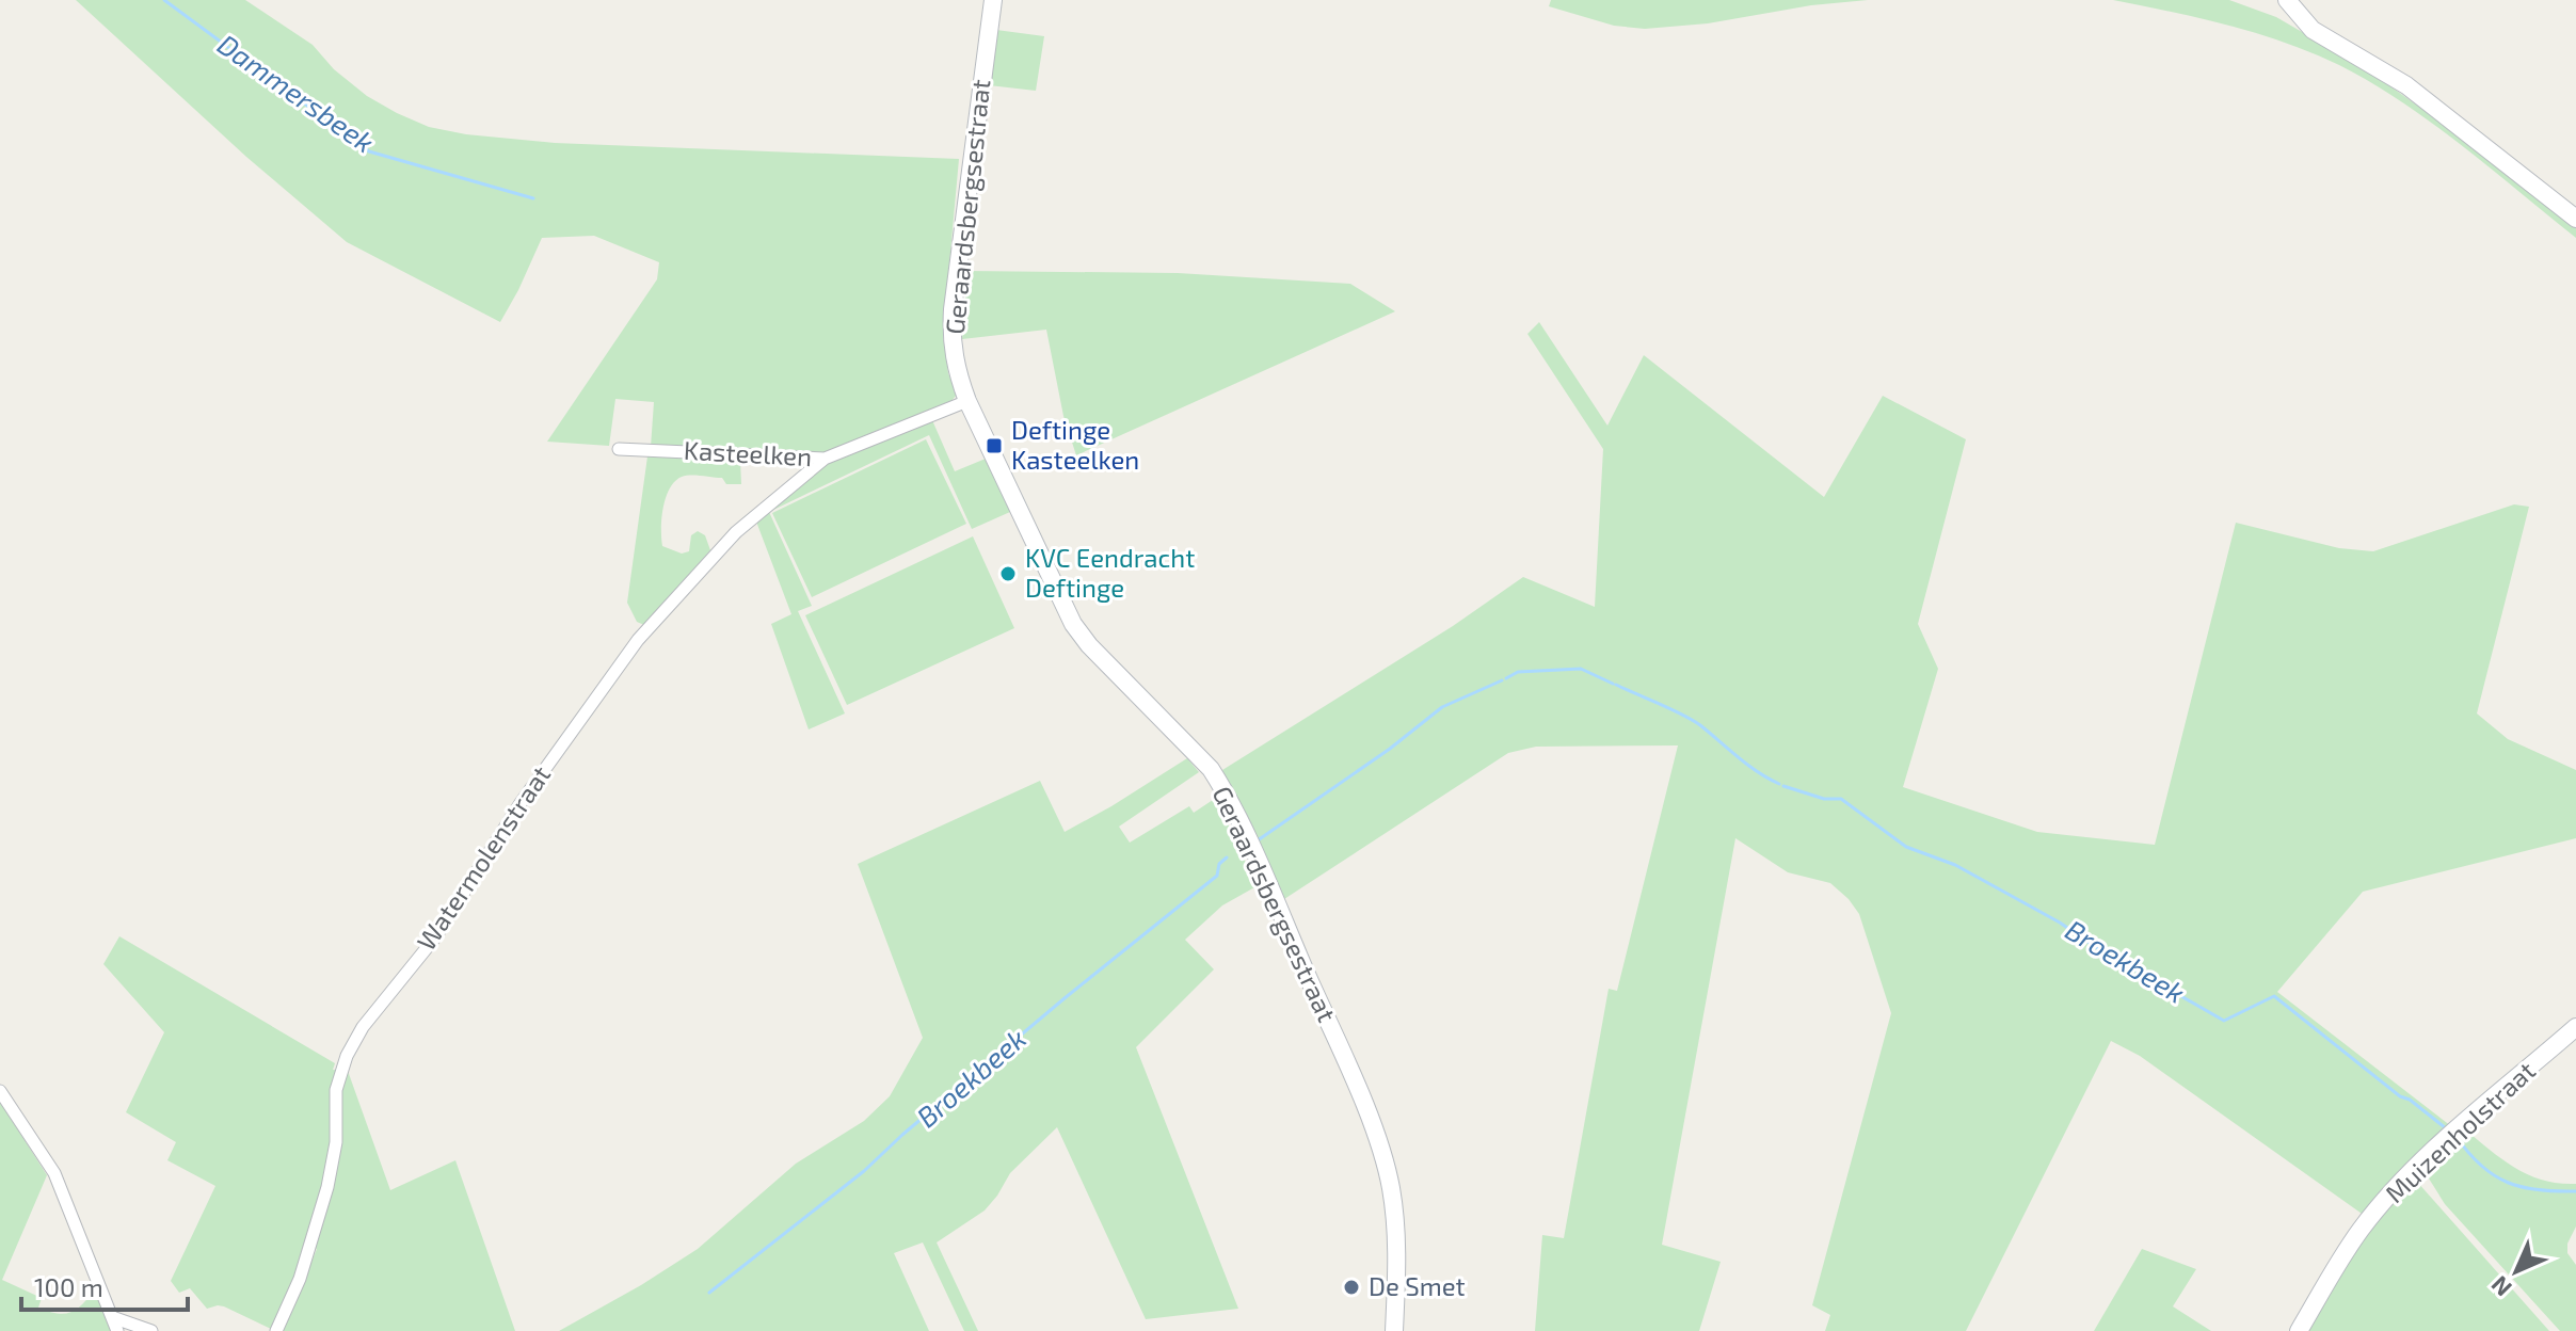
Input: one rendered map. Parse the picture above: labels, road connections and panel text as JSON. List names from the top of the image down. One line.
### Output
{"streets":{"street":["Geraardsbergsestraat","Kasteelken","Watermolenstraat","Muizenholstraat"]},"crossings":[["Geraardsbergsestraat","Kasteelken"],["Kasteelken","Watermolenstraat"]],"water":["Dammersbeek","Broekbeek"],"places":{"transit":["Deftinge Kasteelken"],"other":["KVC Eendracht Deftinge","De Smet"]},"scale_bar":"100 m","north":"bottom left"}
